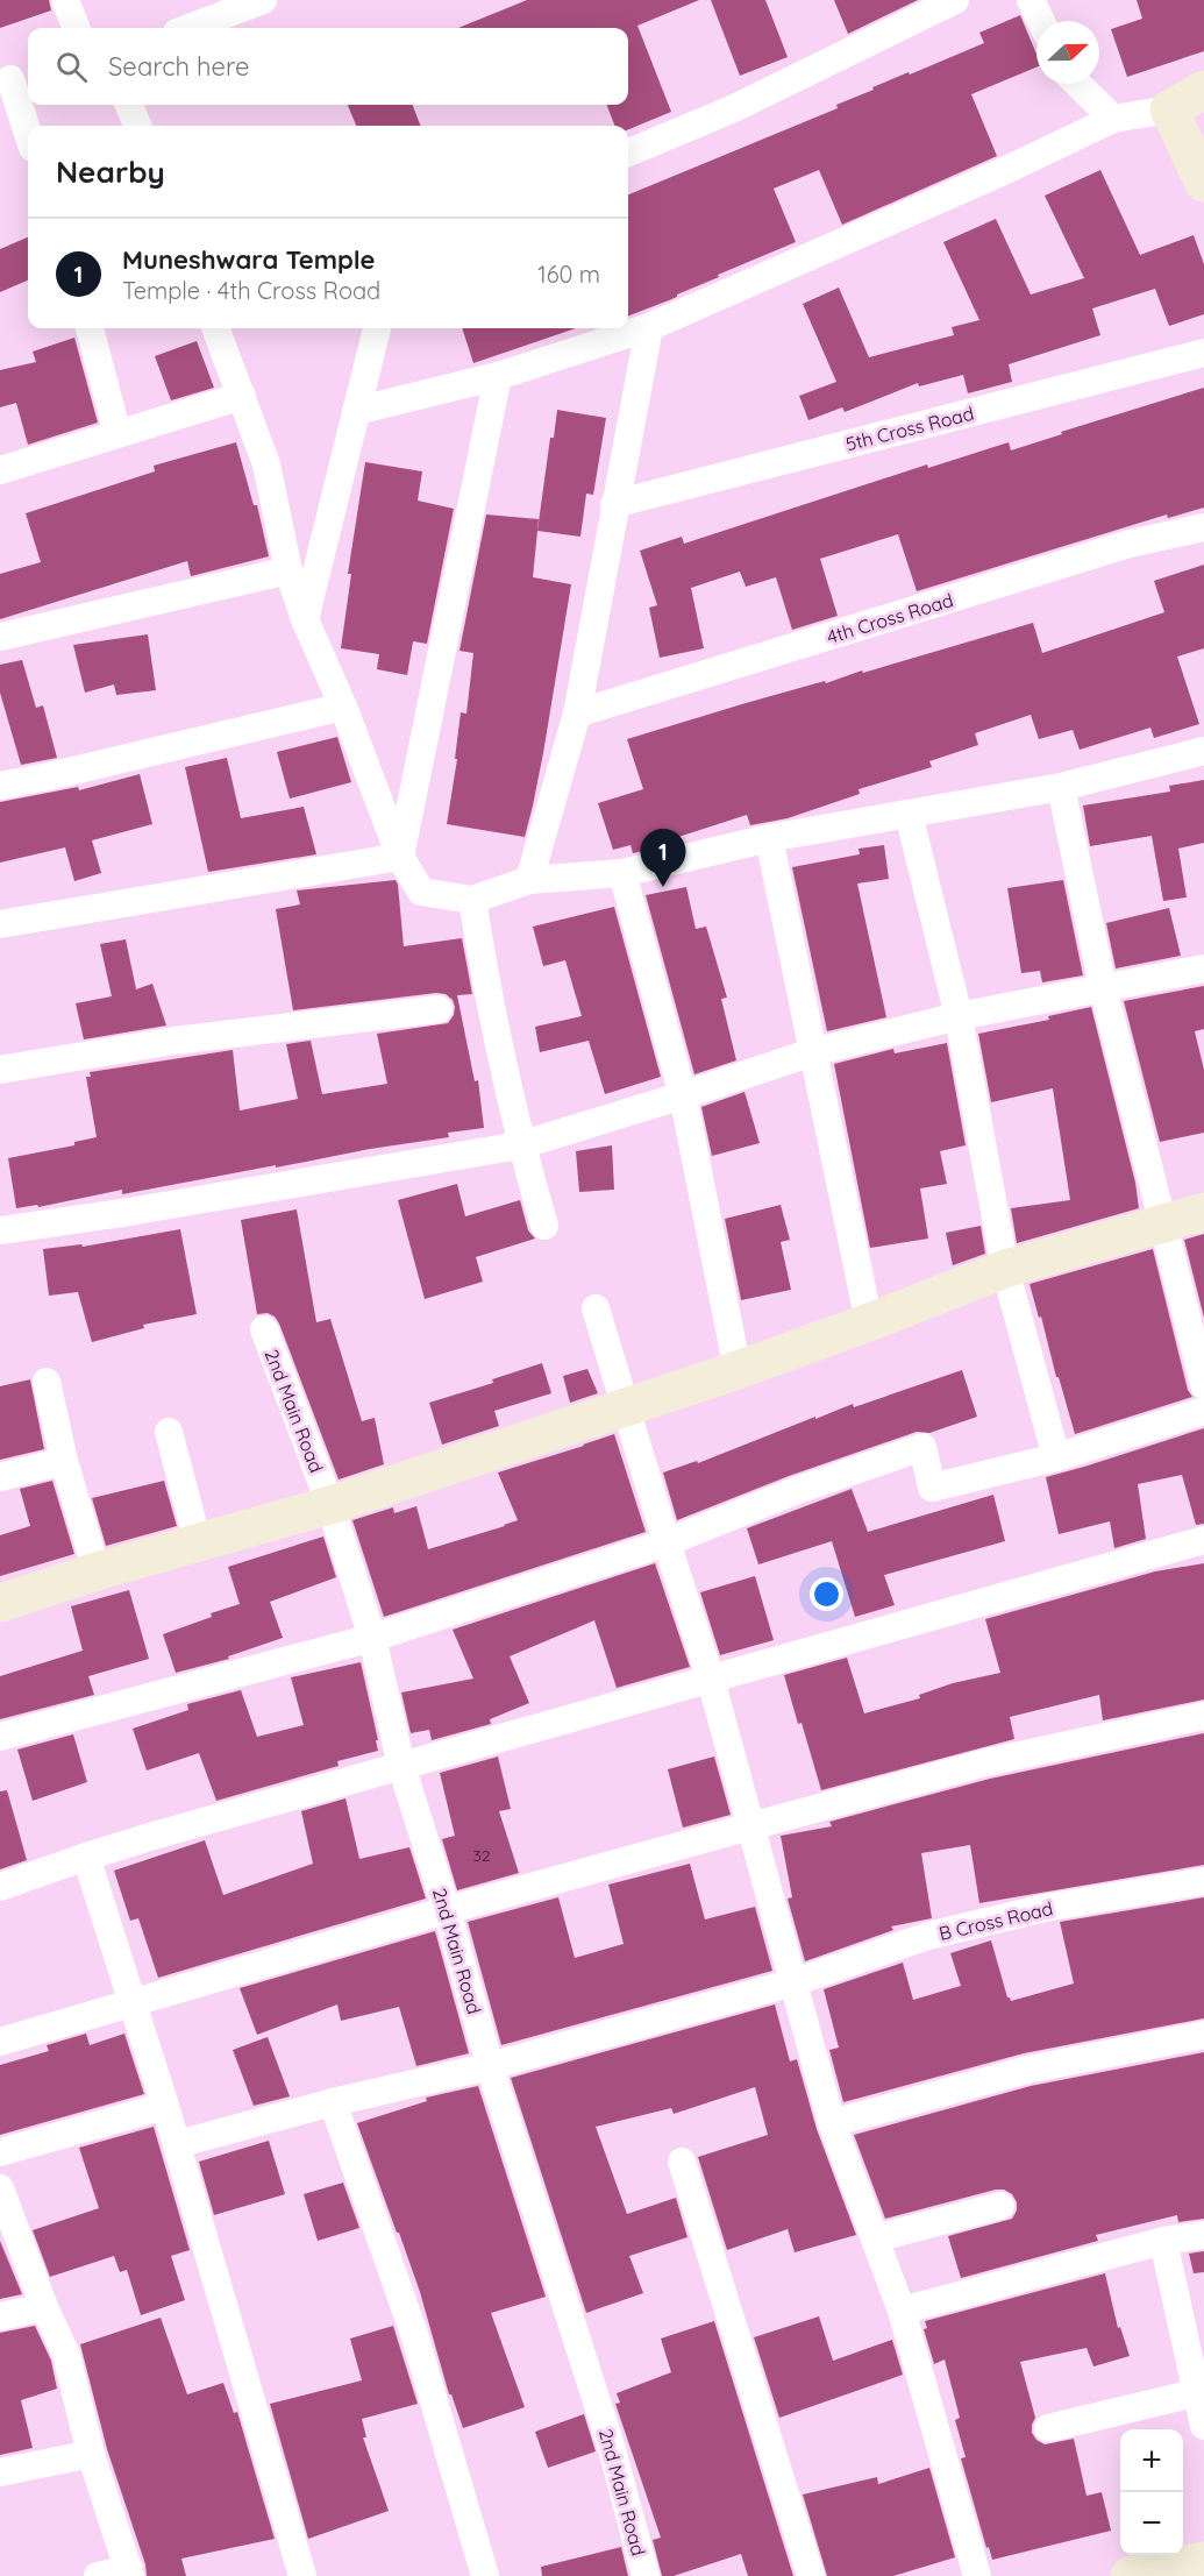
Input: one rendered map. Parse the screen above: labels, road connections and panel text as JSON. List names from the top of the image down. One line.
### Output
{"streets":{"street":["5th Cross Road","4th Cross Road","2nd Main Road","B Cross Road"]},"crossings":[["2nd Main Road","B Cross Road"]],"house_numbers":["32"],"north":"right","page":{"search":"Search here","heading":"Nearby","list":[{"mark":"1","name":"Muneshwara Temple","note":"Temple · 4th Cross Road","value":"160 m"}],"pins":"1","map_buttons":["+","−"]}}
